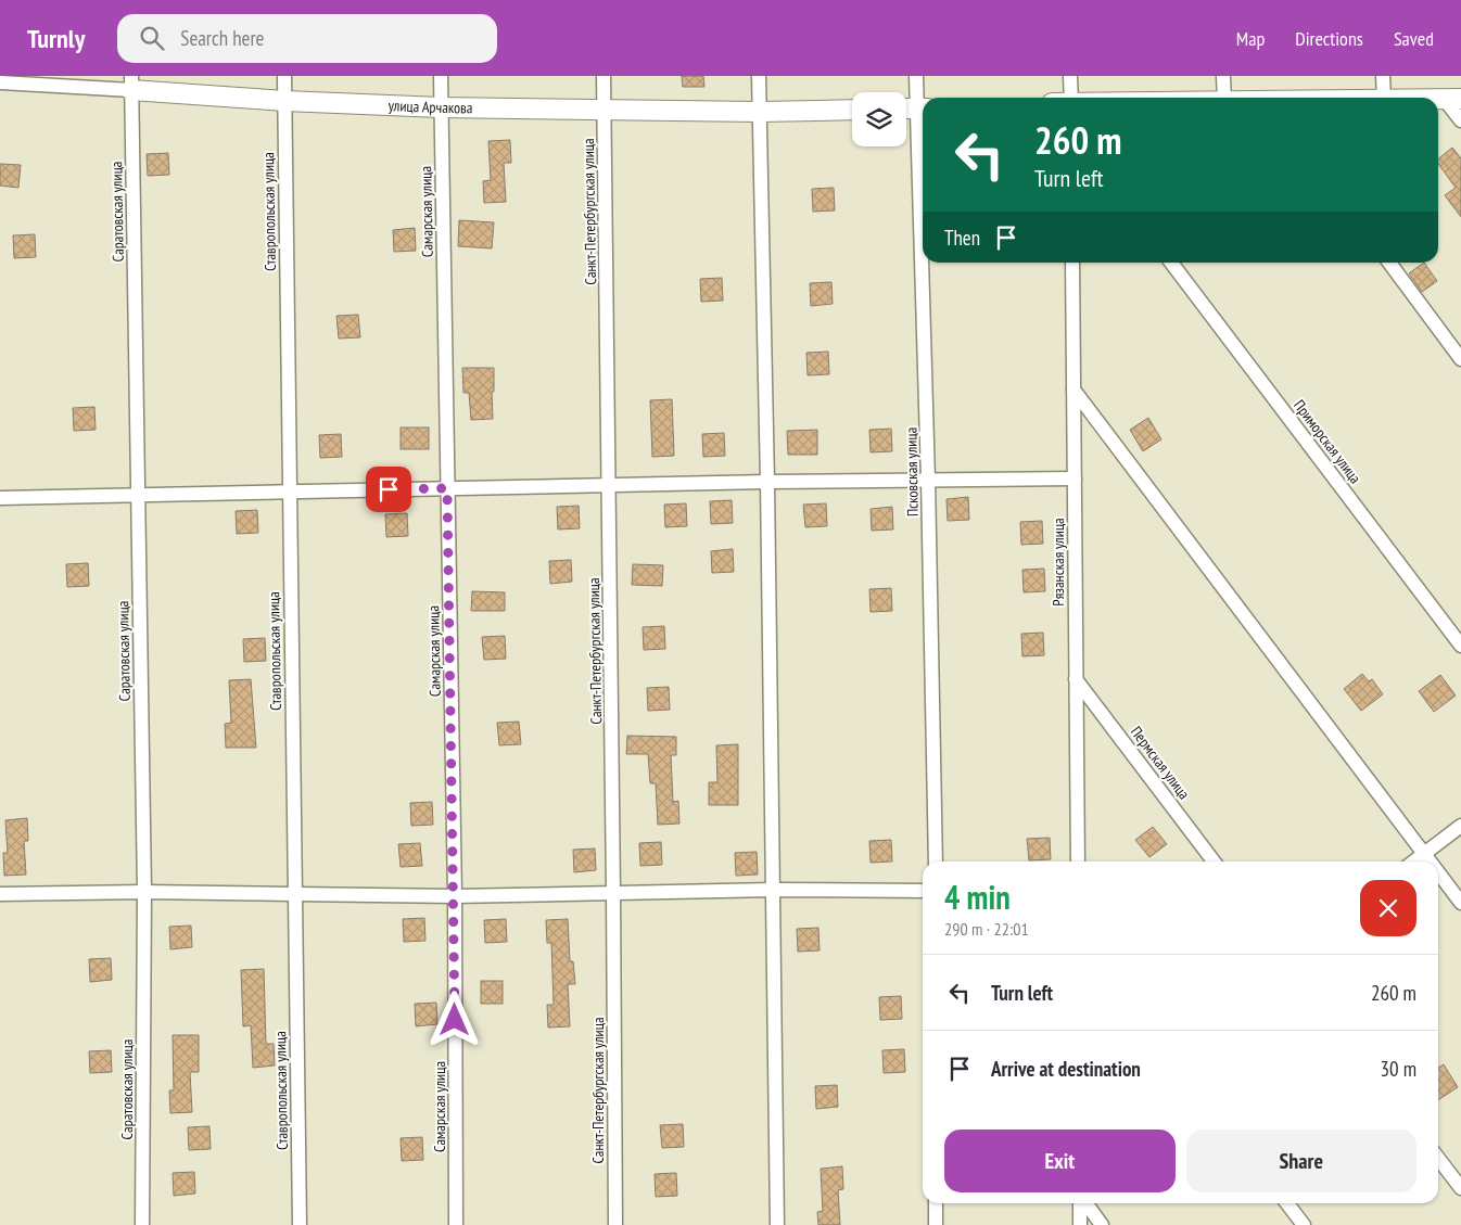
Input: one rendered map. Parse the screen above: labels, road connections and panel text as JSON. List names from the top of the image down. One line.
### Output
{"streets":{"street":["улица Арчакова","Саратовская улица","Ставропольская улица","Самарская улица","Санкт-Петербургская улица","Приморская улица","Псковская улица","Рязанская улица","Пермская улица"]},"crossings":[["улица Арчакова","Саратовская улица"],["улица Арчакова","Ставропольская улица"],["улица Арчакова","Самарская улица"],["улица Арчакова","Санкт-Петербургская улица"],["Рязанская улица","Пермская улица"]],"page":{"header":"Turnly","search":"Search here","nav":["Map","Directions","Saved"],"turn":["260 m","Turn left"],"then":"Then","heading":["4 min","290 m · 22:01"],"list":[{"name":"Turn left","value":"260 m"},{"name":"Arrive at destination","value":"30 m"}],"buttons":["Exit","Share"]}}
